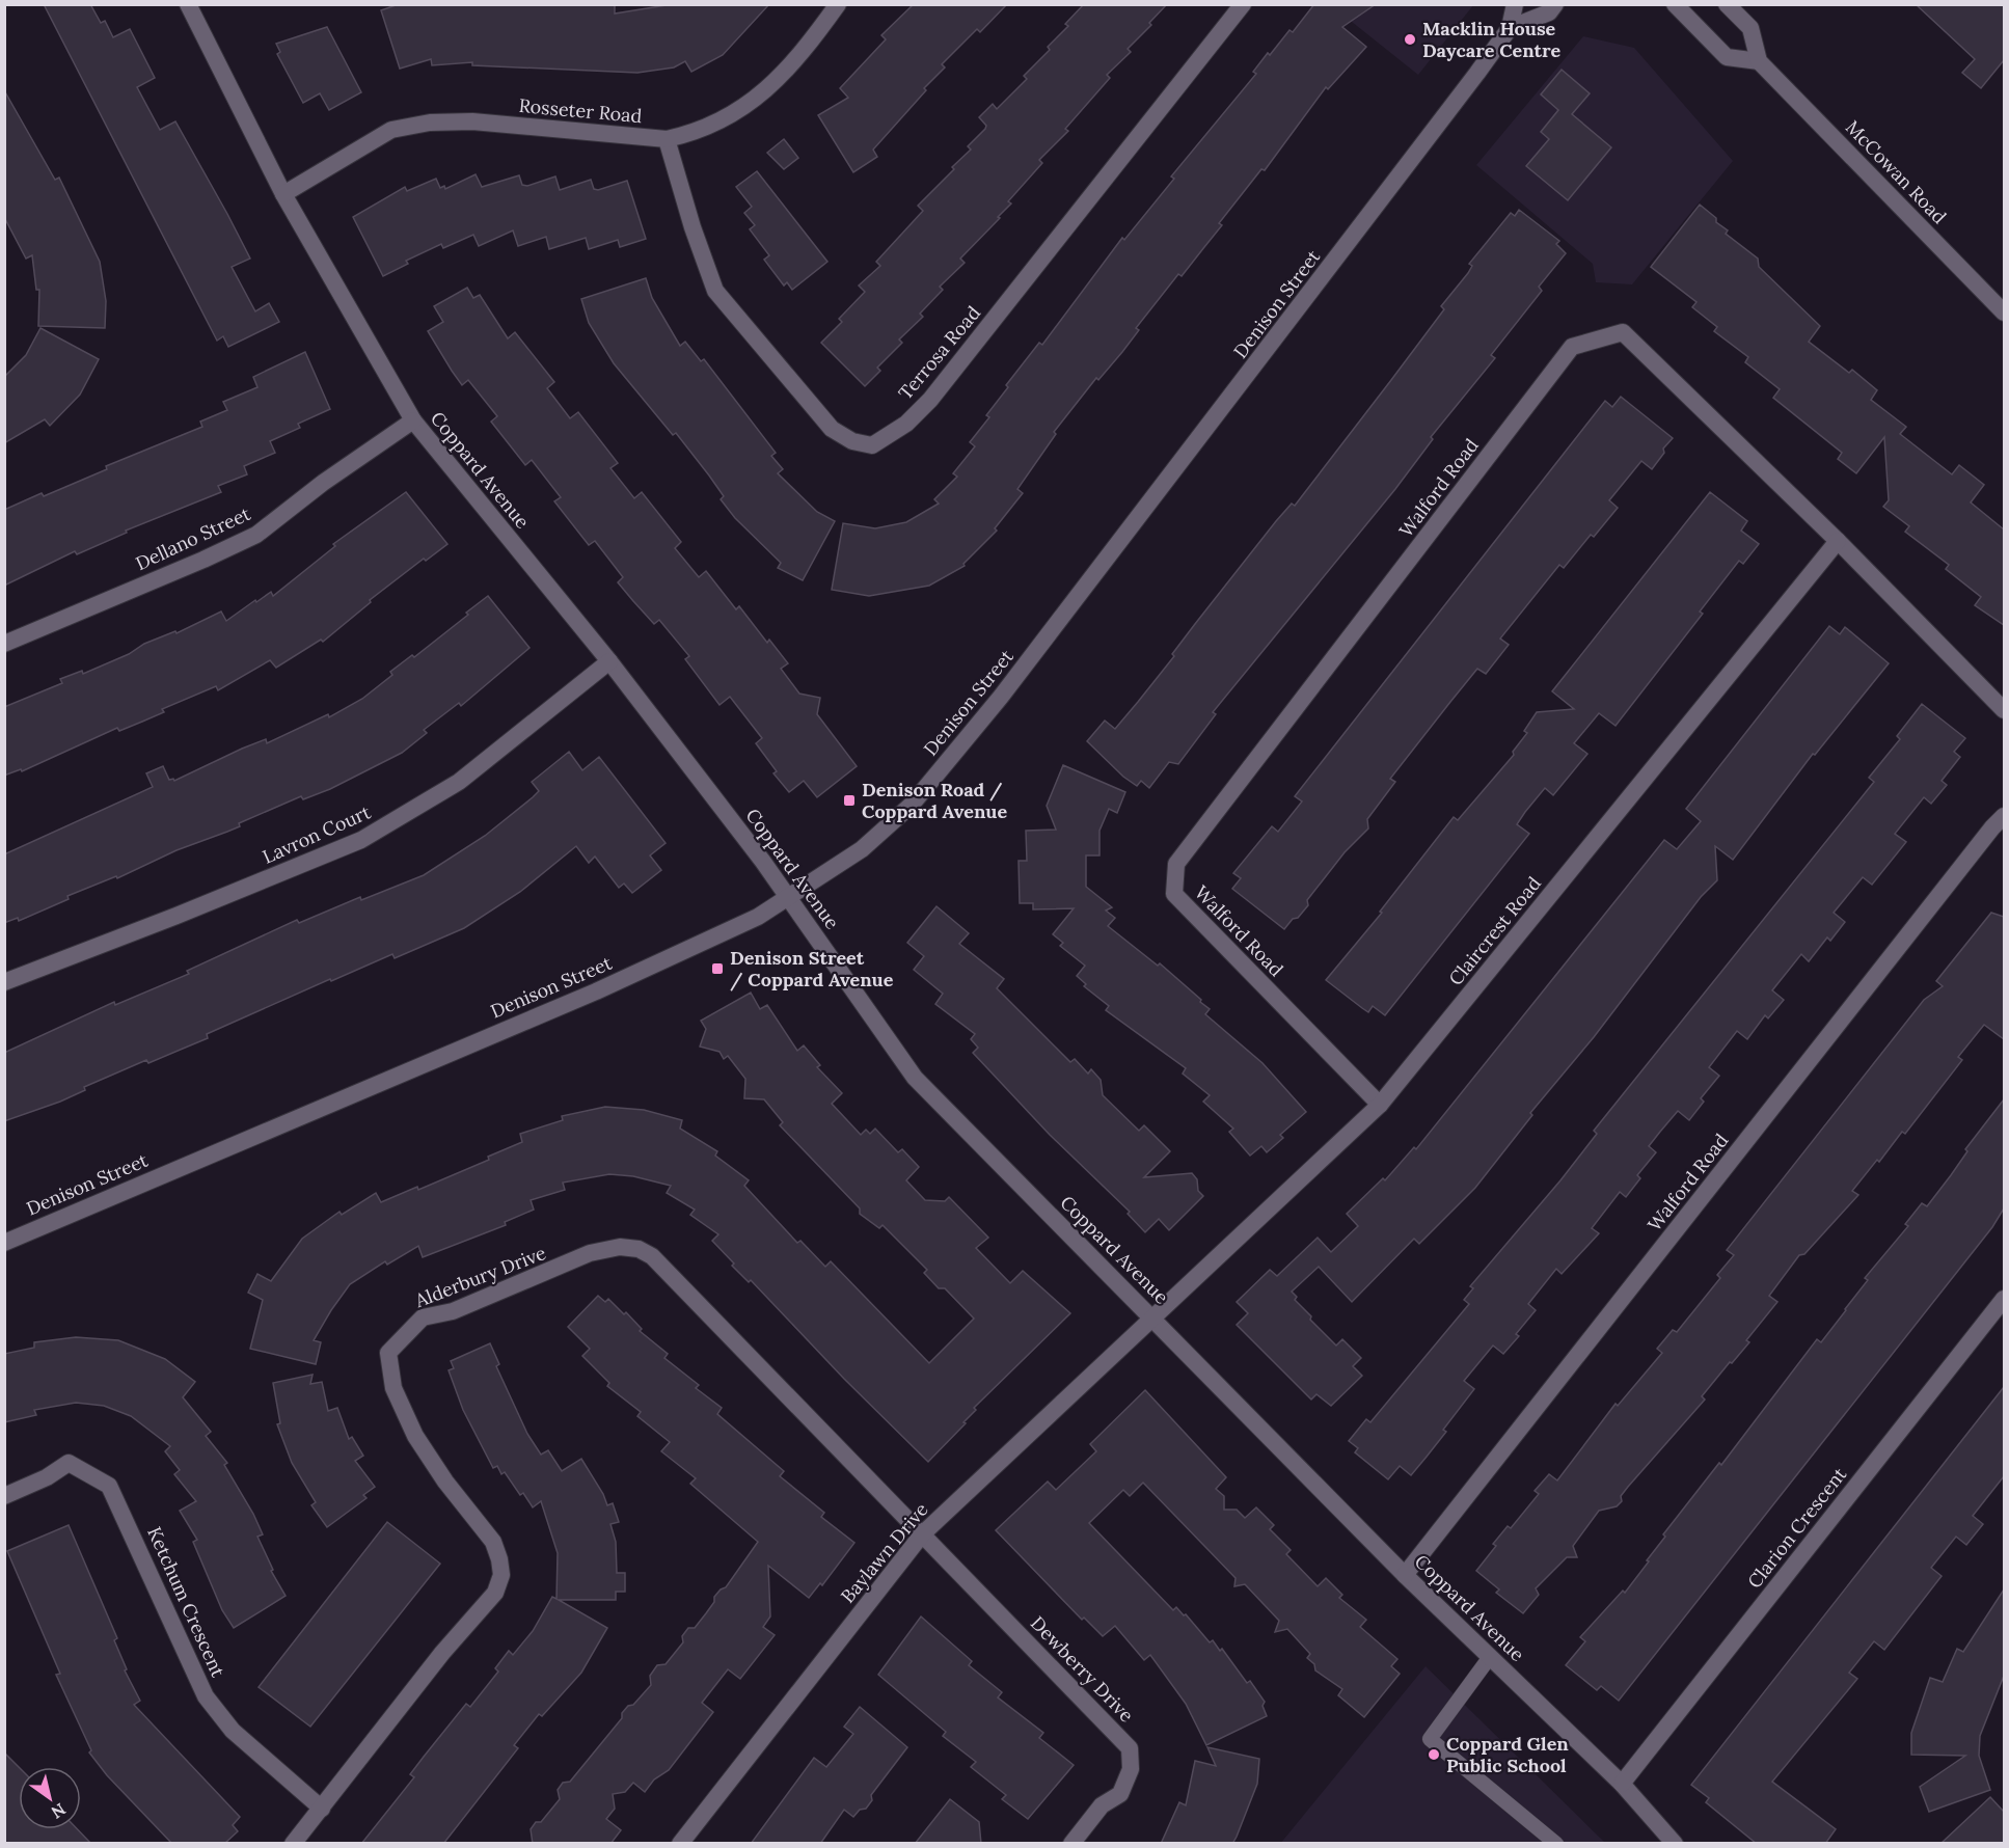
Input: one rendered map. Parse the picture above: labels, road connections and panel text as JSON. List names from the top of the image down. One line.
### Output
{"streets":{"street":["Rosseter Road","McCowan Road","Denison Street","Terrosa Road","Coppard Avenue","Walford Road","Dellano Street","Lavron Court","Claircrest Road","Alderbury Drive","Clarion Crescent","Baylawn Drive","Ketchum Crescent","Dewberry Drive"]},"crossings":[["Rosseter Road","Terrosa Road"],["Rosseter Road","Coppard Avenue"],["Denison Street","Coppard Avenue"],["Coppard Avenue","Walford Road"],["Coppard Avenue","Dellano Street"],["Coppard Avenue","Lavron Court"],["Coppard Avenue","Claircrest Road"],["Coppard Avenue","Clarion Crescent"],["Coppard Avenue","Baylawn Drive"],["Walford Road","Claircrest Road"],["Claircrest Road","Baylawn Drive"],["Alderbury Drive","Baylawn Drive"],["Alderbury Drive","Ketchum Crescent"],["Alderbury Drive","Dewberry Drive"],["Baylawn Drive","Dewberry Drive"]],"places":{"other":["Macklin House Daycare Centre","Coppard Glen Public School"],"transit":["Denison Road / Coppard Avenue","Denison Street / Coppard Avenue"]},"north":"bottom right"}
